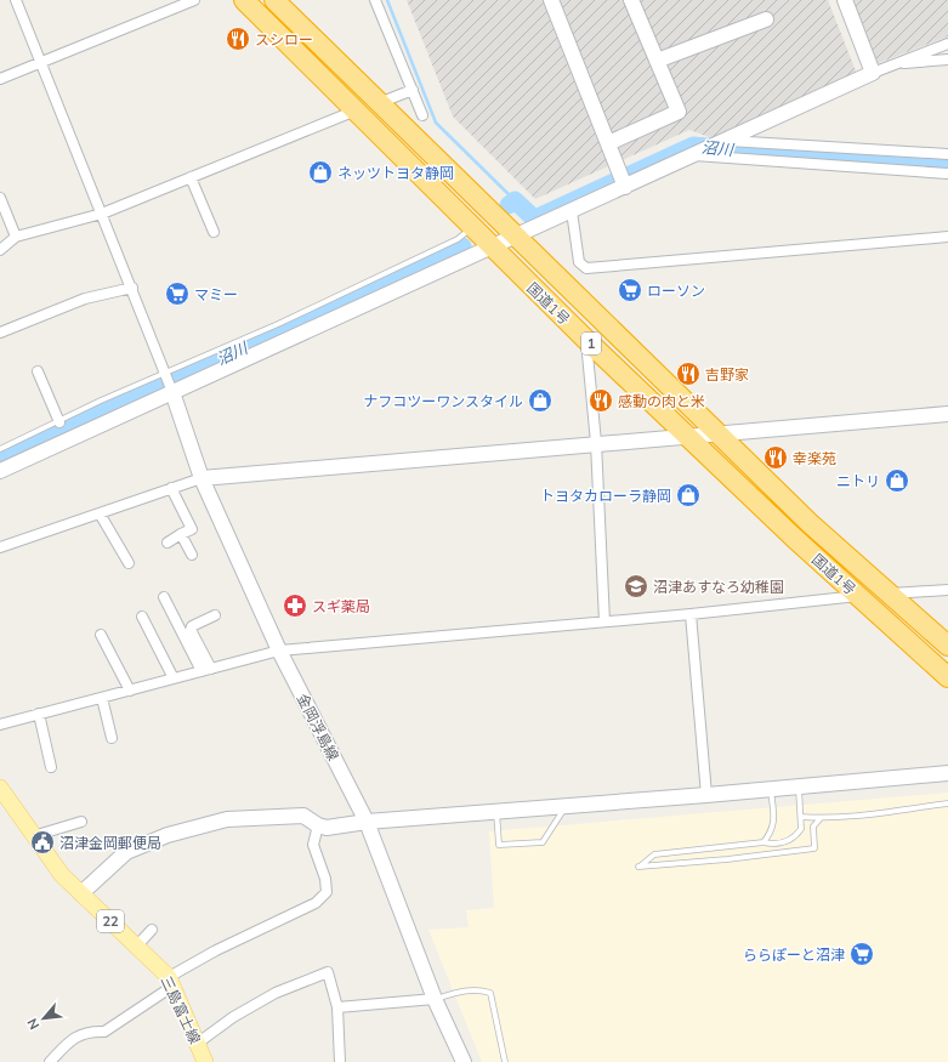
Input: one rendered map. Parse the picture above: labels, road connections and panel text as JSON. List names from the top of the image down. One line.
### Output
{"streets":{"highway":["国道1号","1"],"main road":["22","三島富士線"],"street":["金岡浮島線"]},"water":["沼川"],"places":{"restaurant":["スシロー","吉野家","感動の肉と米","幸楽苑"],"shop":["ネッツトヨタ静岡","ナフコツーワンスタイル","ニトリ","トヨタカローラ静岡"],"supermarket":["ローソン","マミー","ららぽーと沼津"],"school or university":["沼津あすなろ幼稚園"],"pharmacy":["スギ薬局"],"public building":["沼津金岡郵便局"]},"north":"bottom left"}
